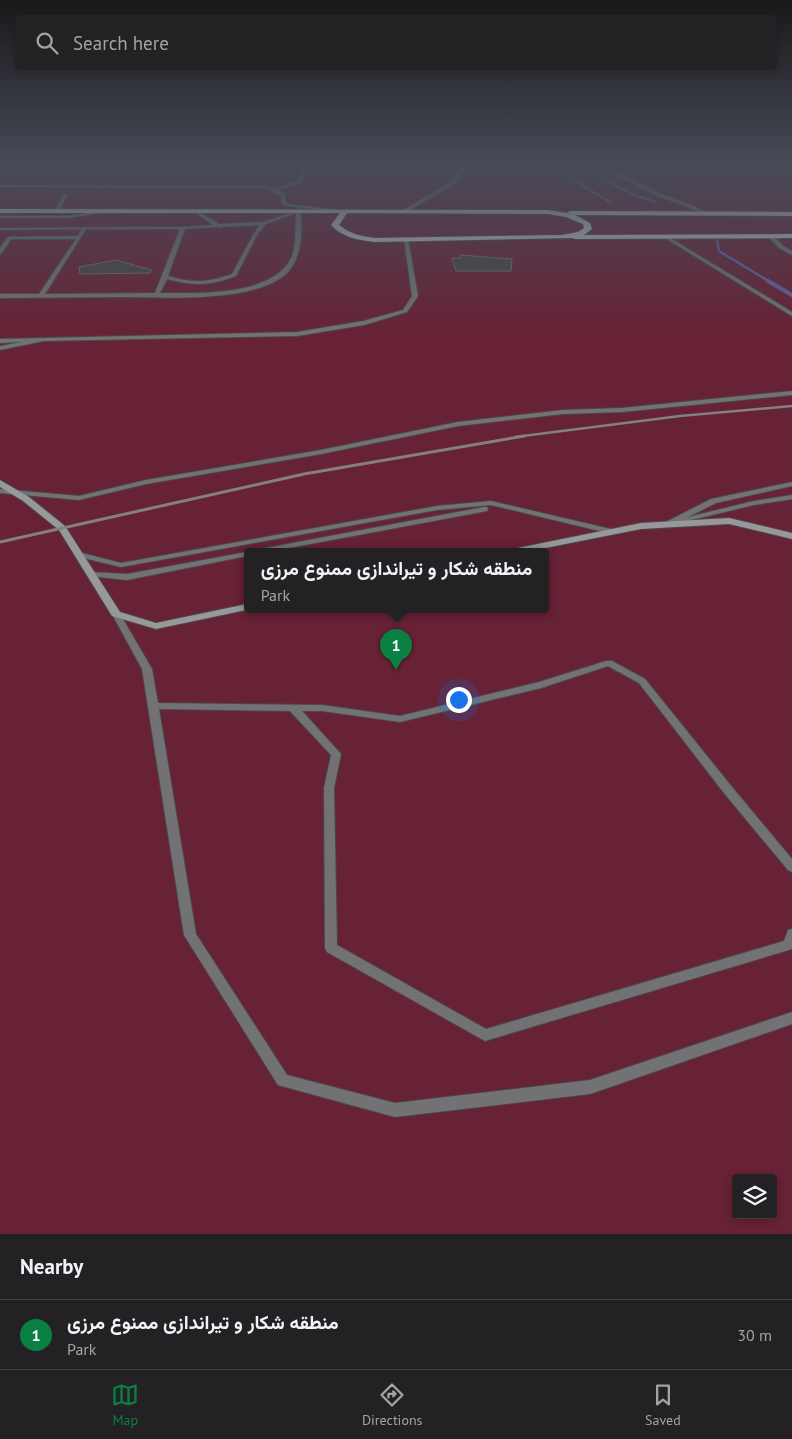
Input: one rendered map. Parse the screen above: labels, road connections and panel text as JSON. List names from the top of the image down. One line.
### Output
{"page":{"search":"Search here","popup":["منطقه شکار و تیراندازی ممنوع مرزی","Park"],"pins":"1","heading":"Nearby","list":[{"mark":"1","name":"منطقه شکار و تیراندازی ممنوع مرزی","note":"Park","value":"30 m"}],"nav":["Map","Directions","Saved"]}}
